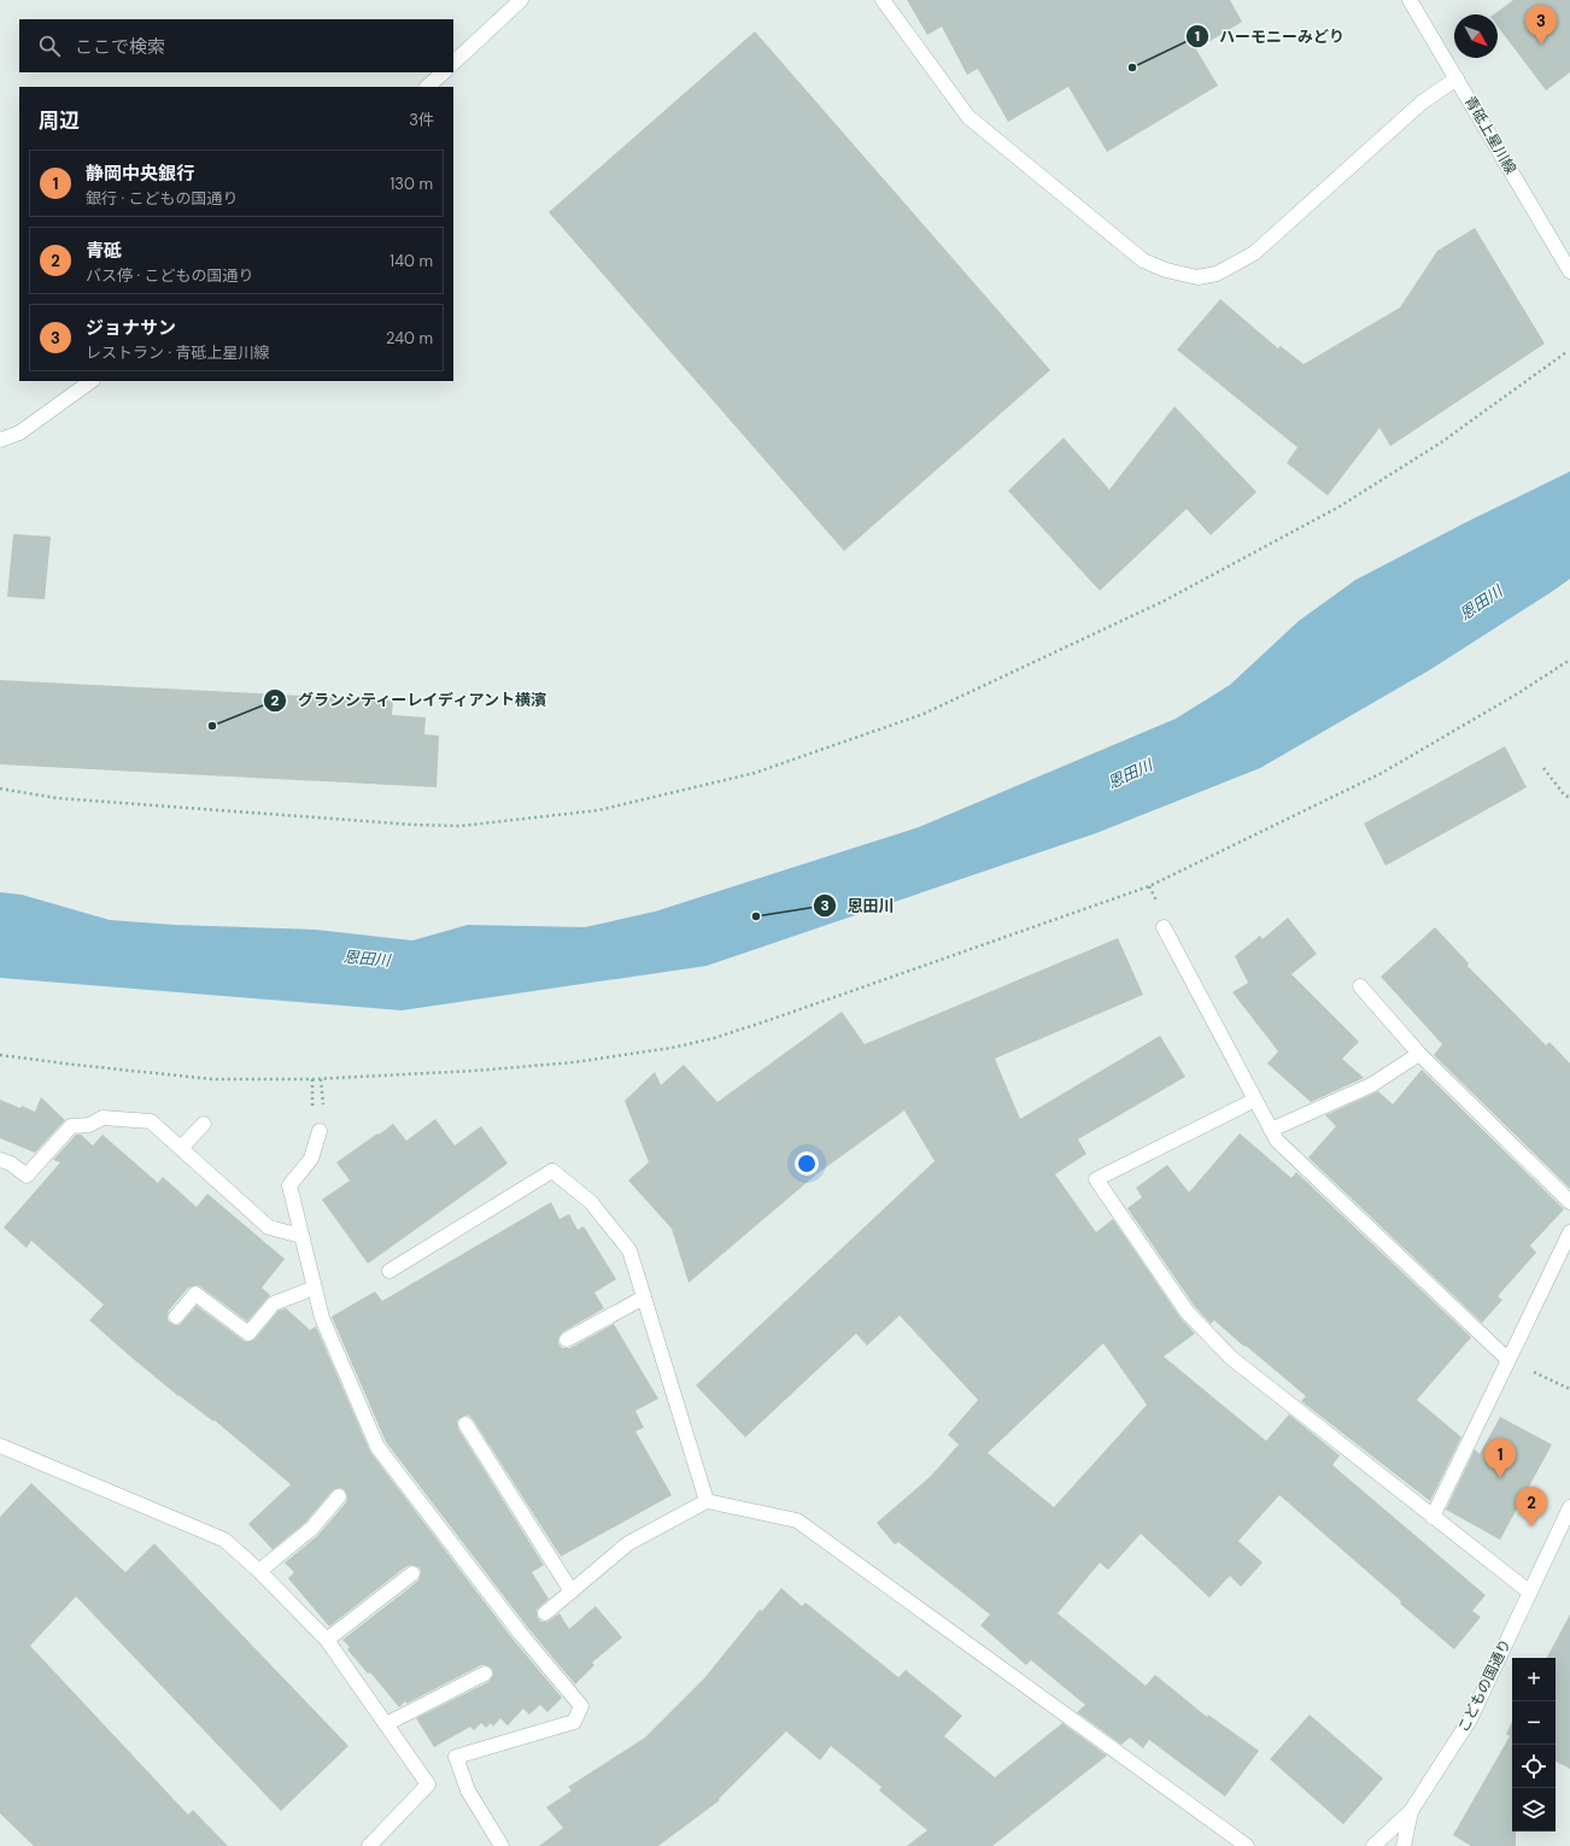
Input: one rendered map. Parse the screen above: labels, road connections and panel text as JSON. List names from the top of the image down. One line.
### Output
{"streets":{"street":["青砥上星川線","こどもの国通り"]},"water":["恩田川"],"places":["ハーモニーみどり","グランシティーレイディアント横濱","恩田川"],"north":"bottom right","page":{"pins":["3","1","2"],"search":"ここで検索","heading":["周辺","3件"],"list":[{"mark":"1","name":"静岡中央銀行","note":"銀行 · こどもの国通り","value":"130 m"},{"mark":"2","name":"青砥","note":"バス停 · こどもの国通り","value":"140 m"},{"mark":"3","name":"ジョナサン","note":"レストラン · 青砥上星川線","value":"240 m"}],"map_buttons":["+","−"]}}
